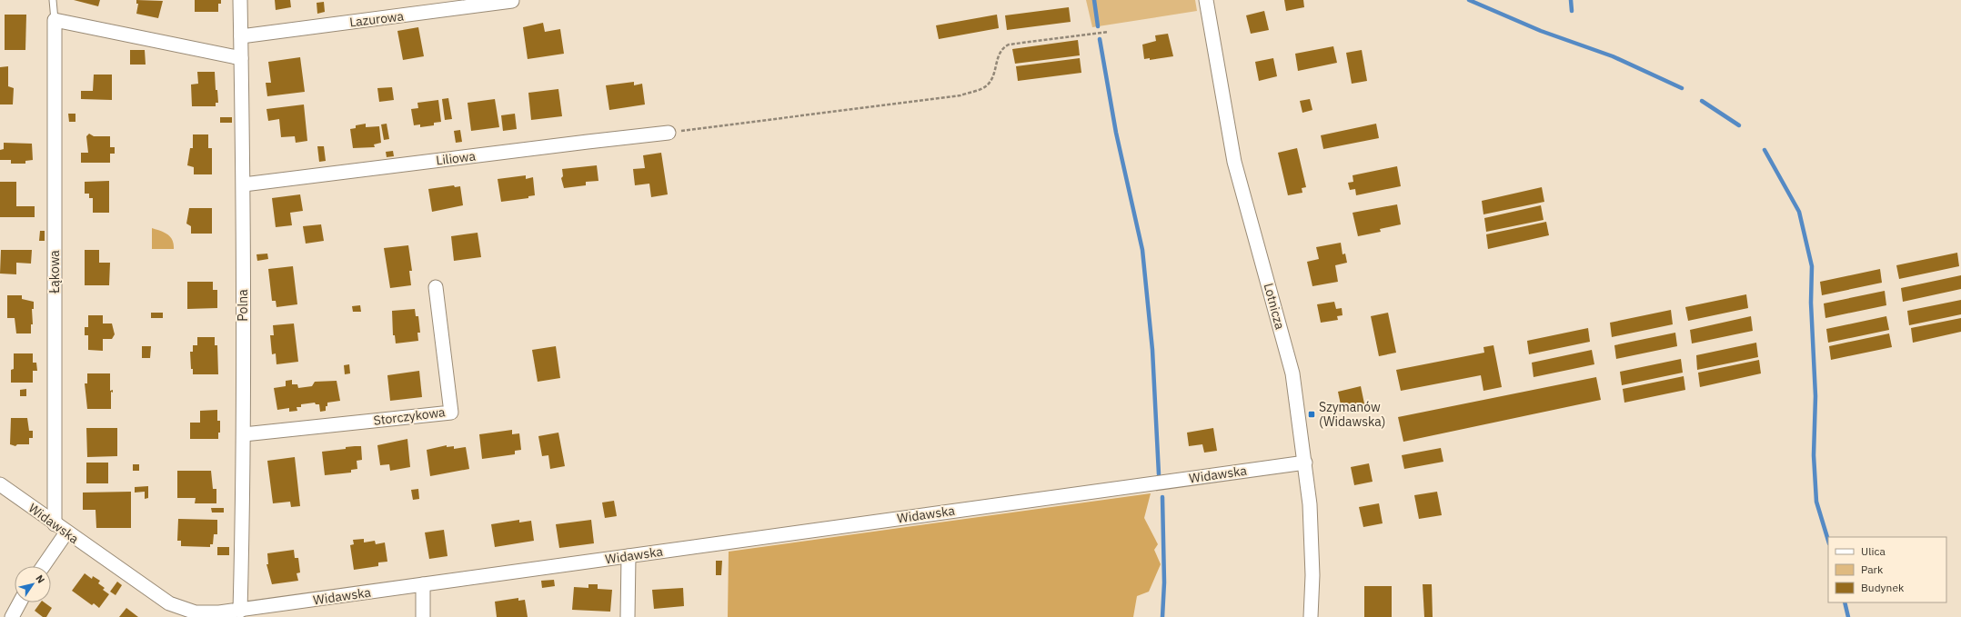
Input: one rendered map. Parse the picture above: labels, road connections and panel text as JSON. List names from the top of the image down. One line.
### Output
{"streets":{"street":["Lazurowa","Liliowa","Łąkowa","Polna","Lotnicza","Storczykowa","Widawska"]},"crossings":[["Lazurowa","Polna"],["Liliowa","Polna"],["Łąkowa","Widawska"],["Polna","Storczykowa"],["Polna","Widawska"],["Lotnicza","Widawska"]],"places":{"transit":["Szymanów (Widawska)"]},"legend":["Ulica","Park","Budynek"],"north":"top right"}
